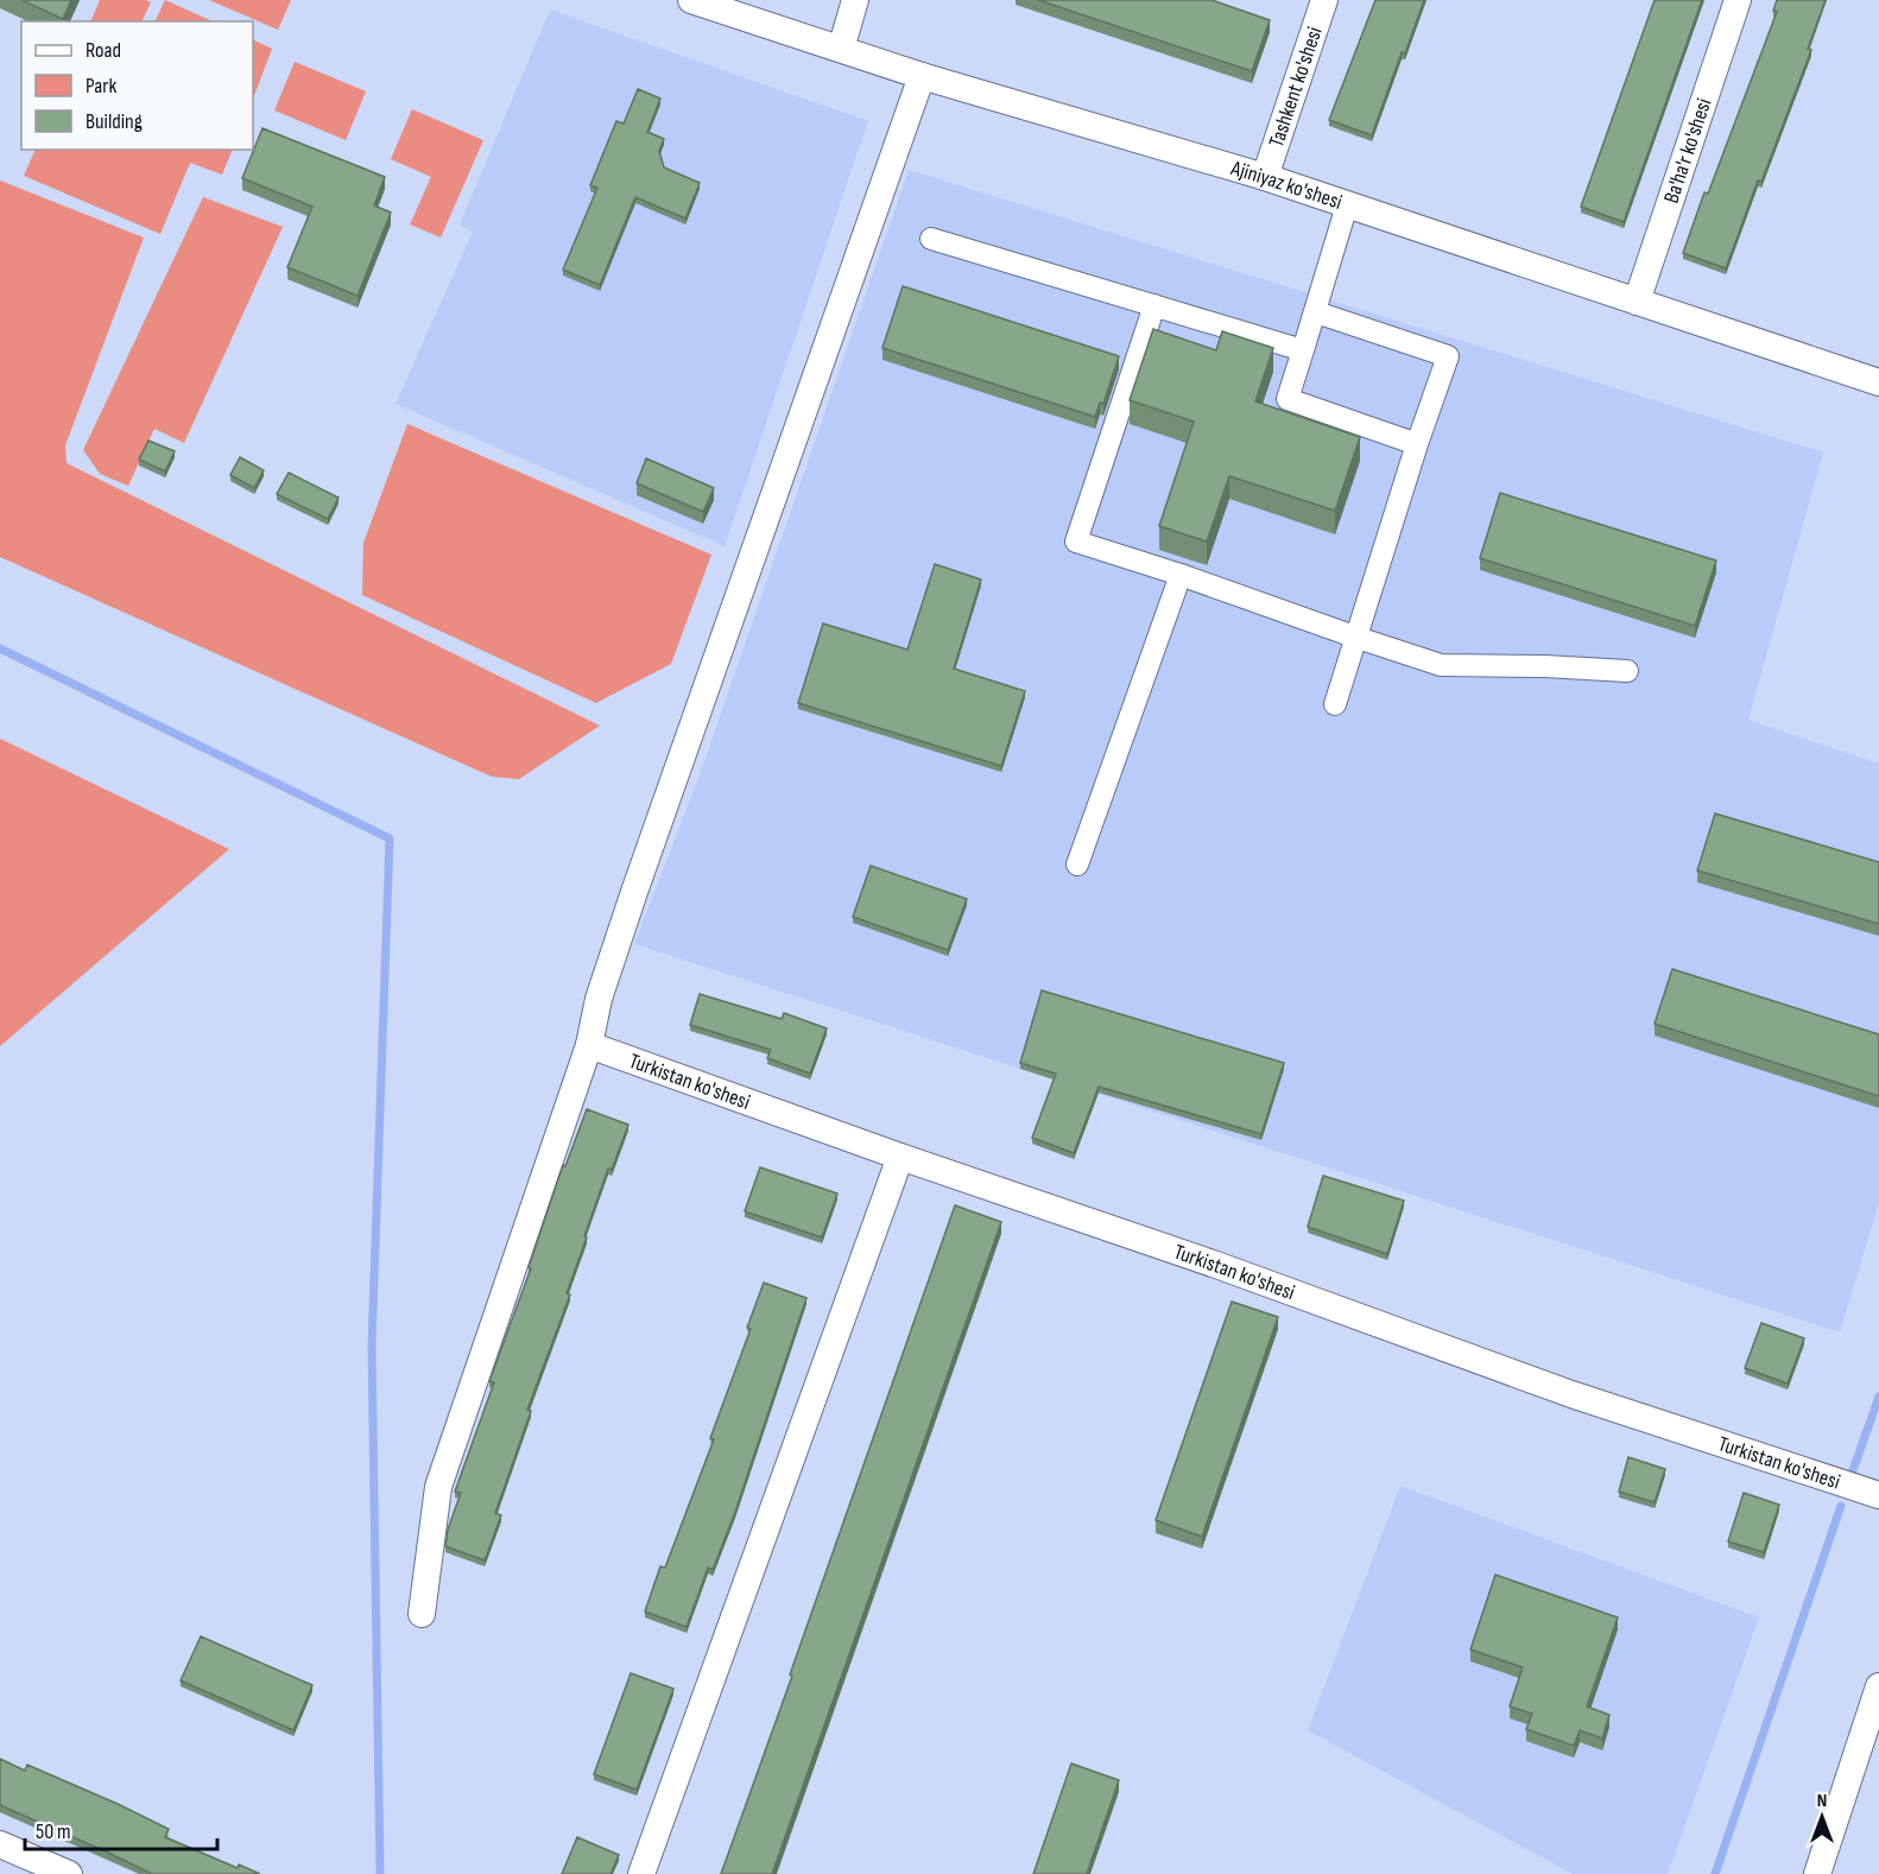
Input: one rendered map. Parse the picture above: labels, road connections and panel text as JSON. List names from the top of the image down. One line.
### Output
{"streets":{"street":["Tashkent ko'shesi","Ba'ha'r ko'shesi","Ajiniyaz ko'shesi","Turkistan ko'shesi"]},"crossings":[["Tashkent ko'shesi","Ajiniyaz ko'shesi"],["Ba'ha'r ko'shesi","Ajiniyaz ko'shesi"]],"legend":["Road","Park","Building"],"scale_bar":"50 m","north":"top"}
